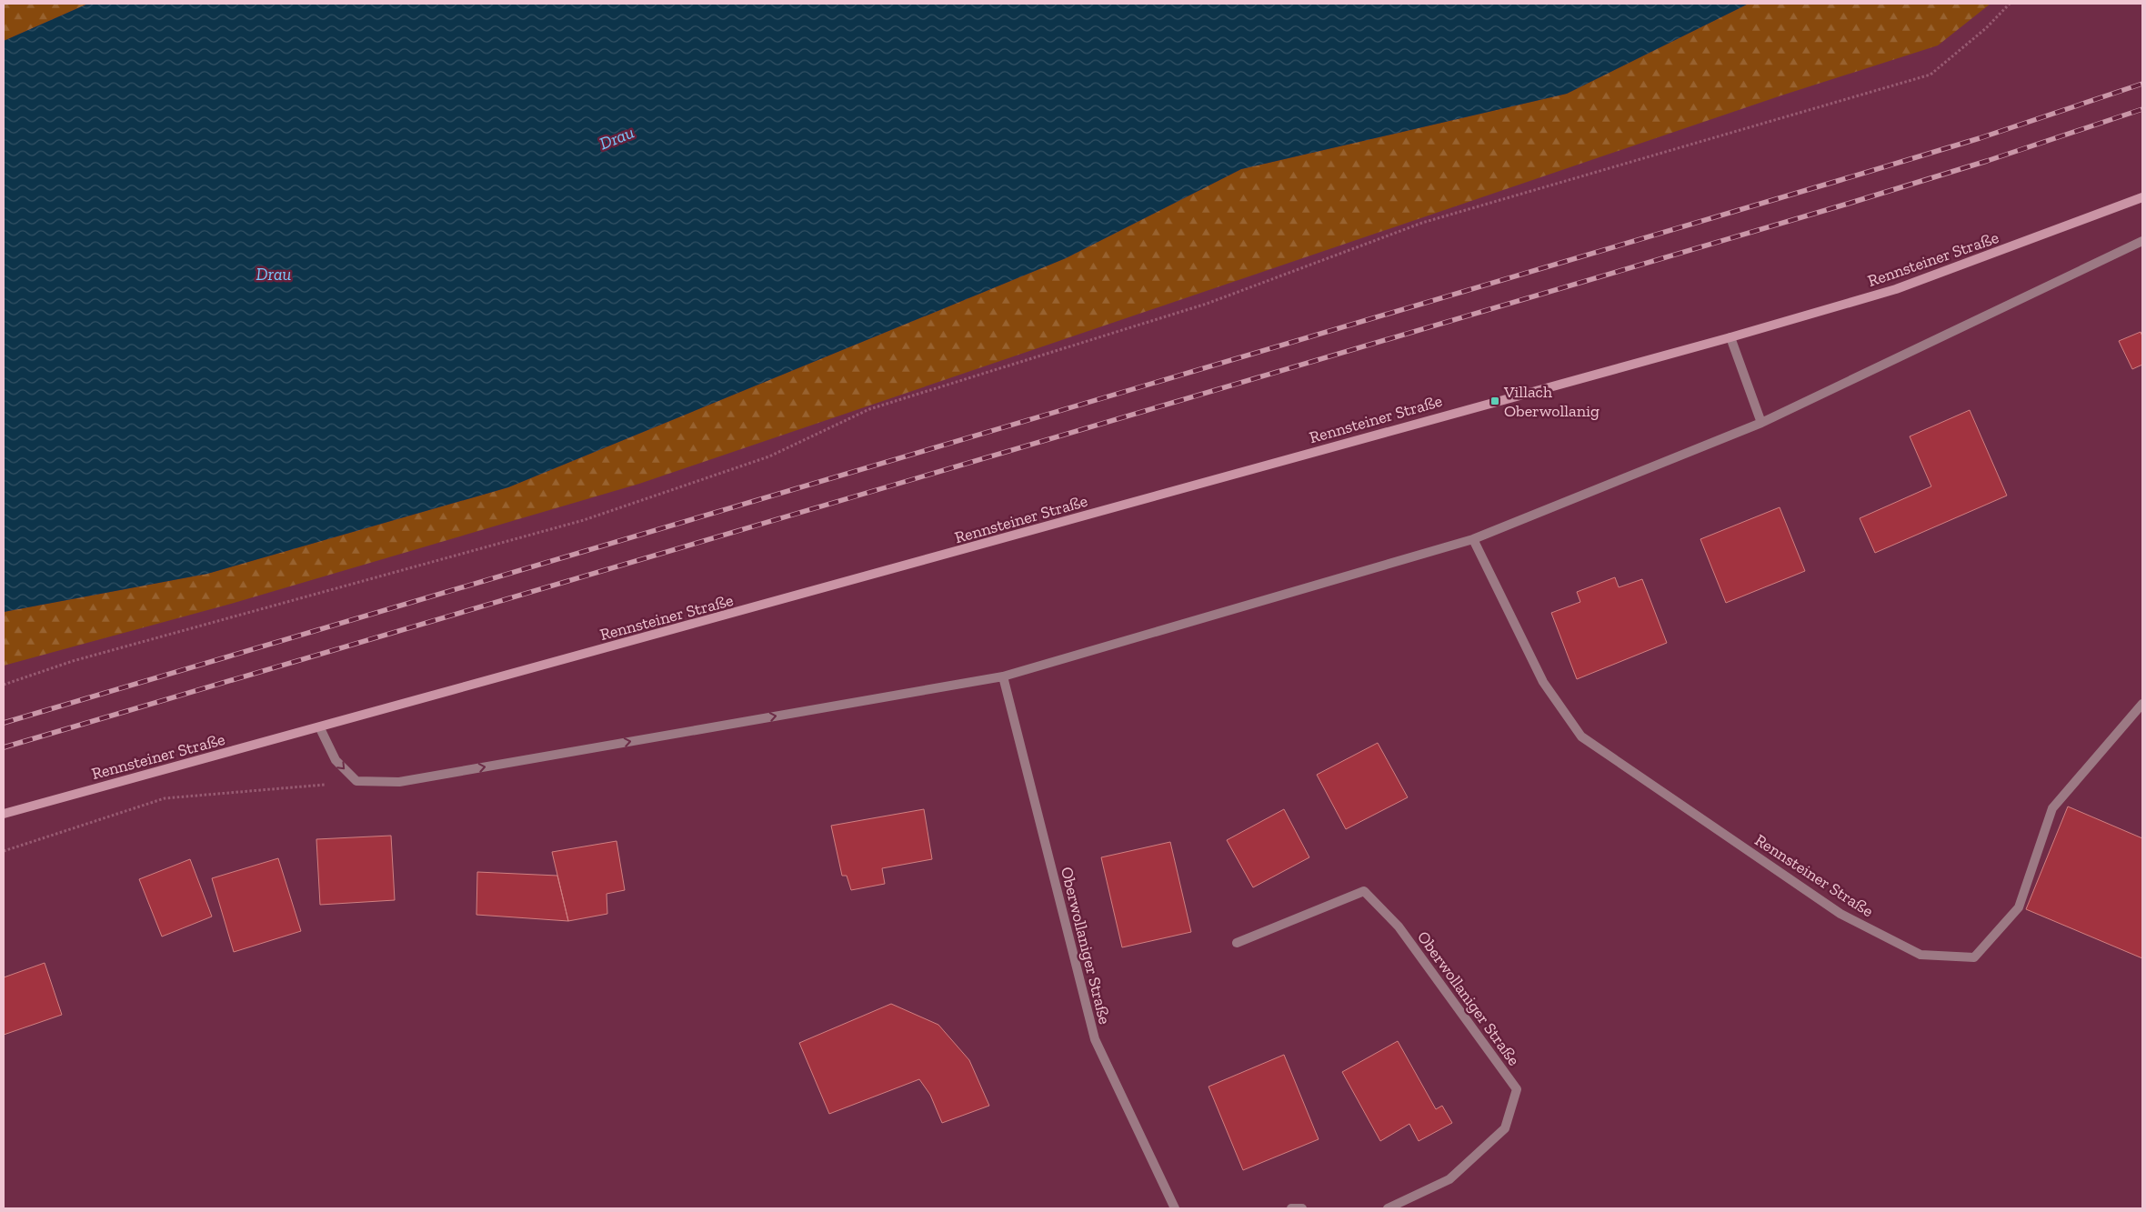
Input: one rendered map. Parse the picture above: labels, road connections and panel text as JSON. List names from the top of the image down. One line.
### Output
{"streets":{"main road":["Rennsteiner Straße"],"street":["Oberwollaniger Straße"]},"water":["Drau"],"places":{"transit":["Villach Oberwollanig"]}}
